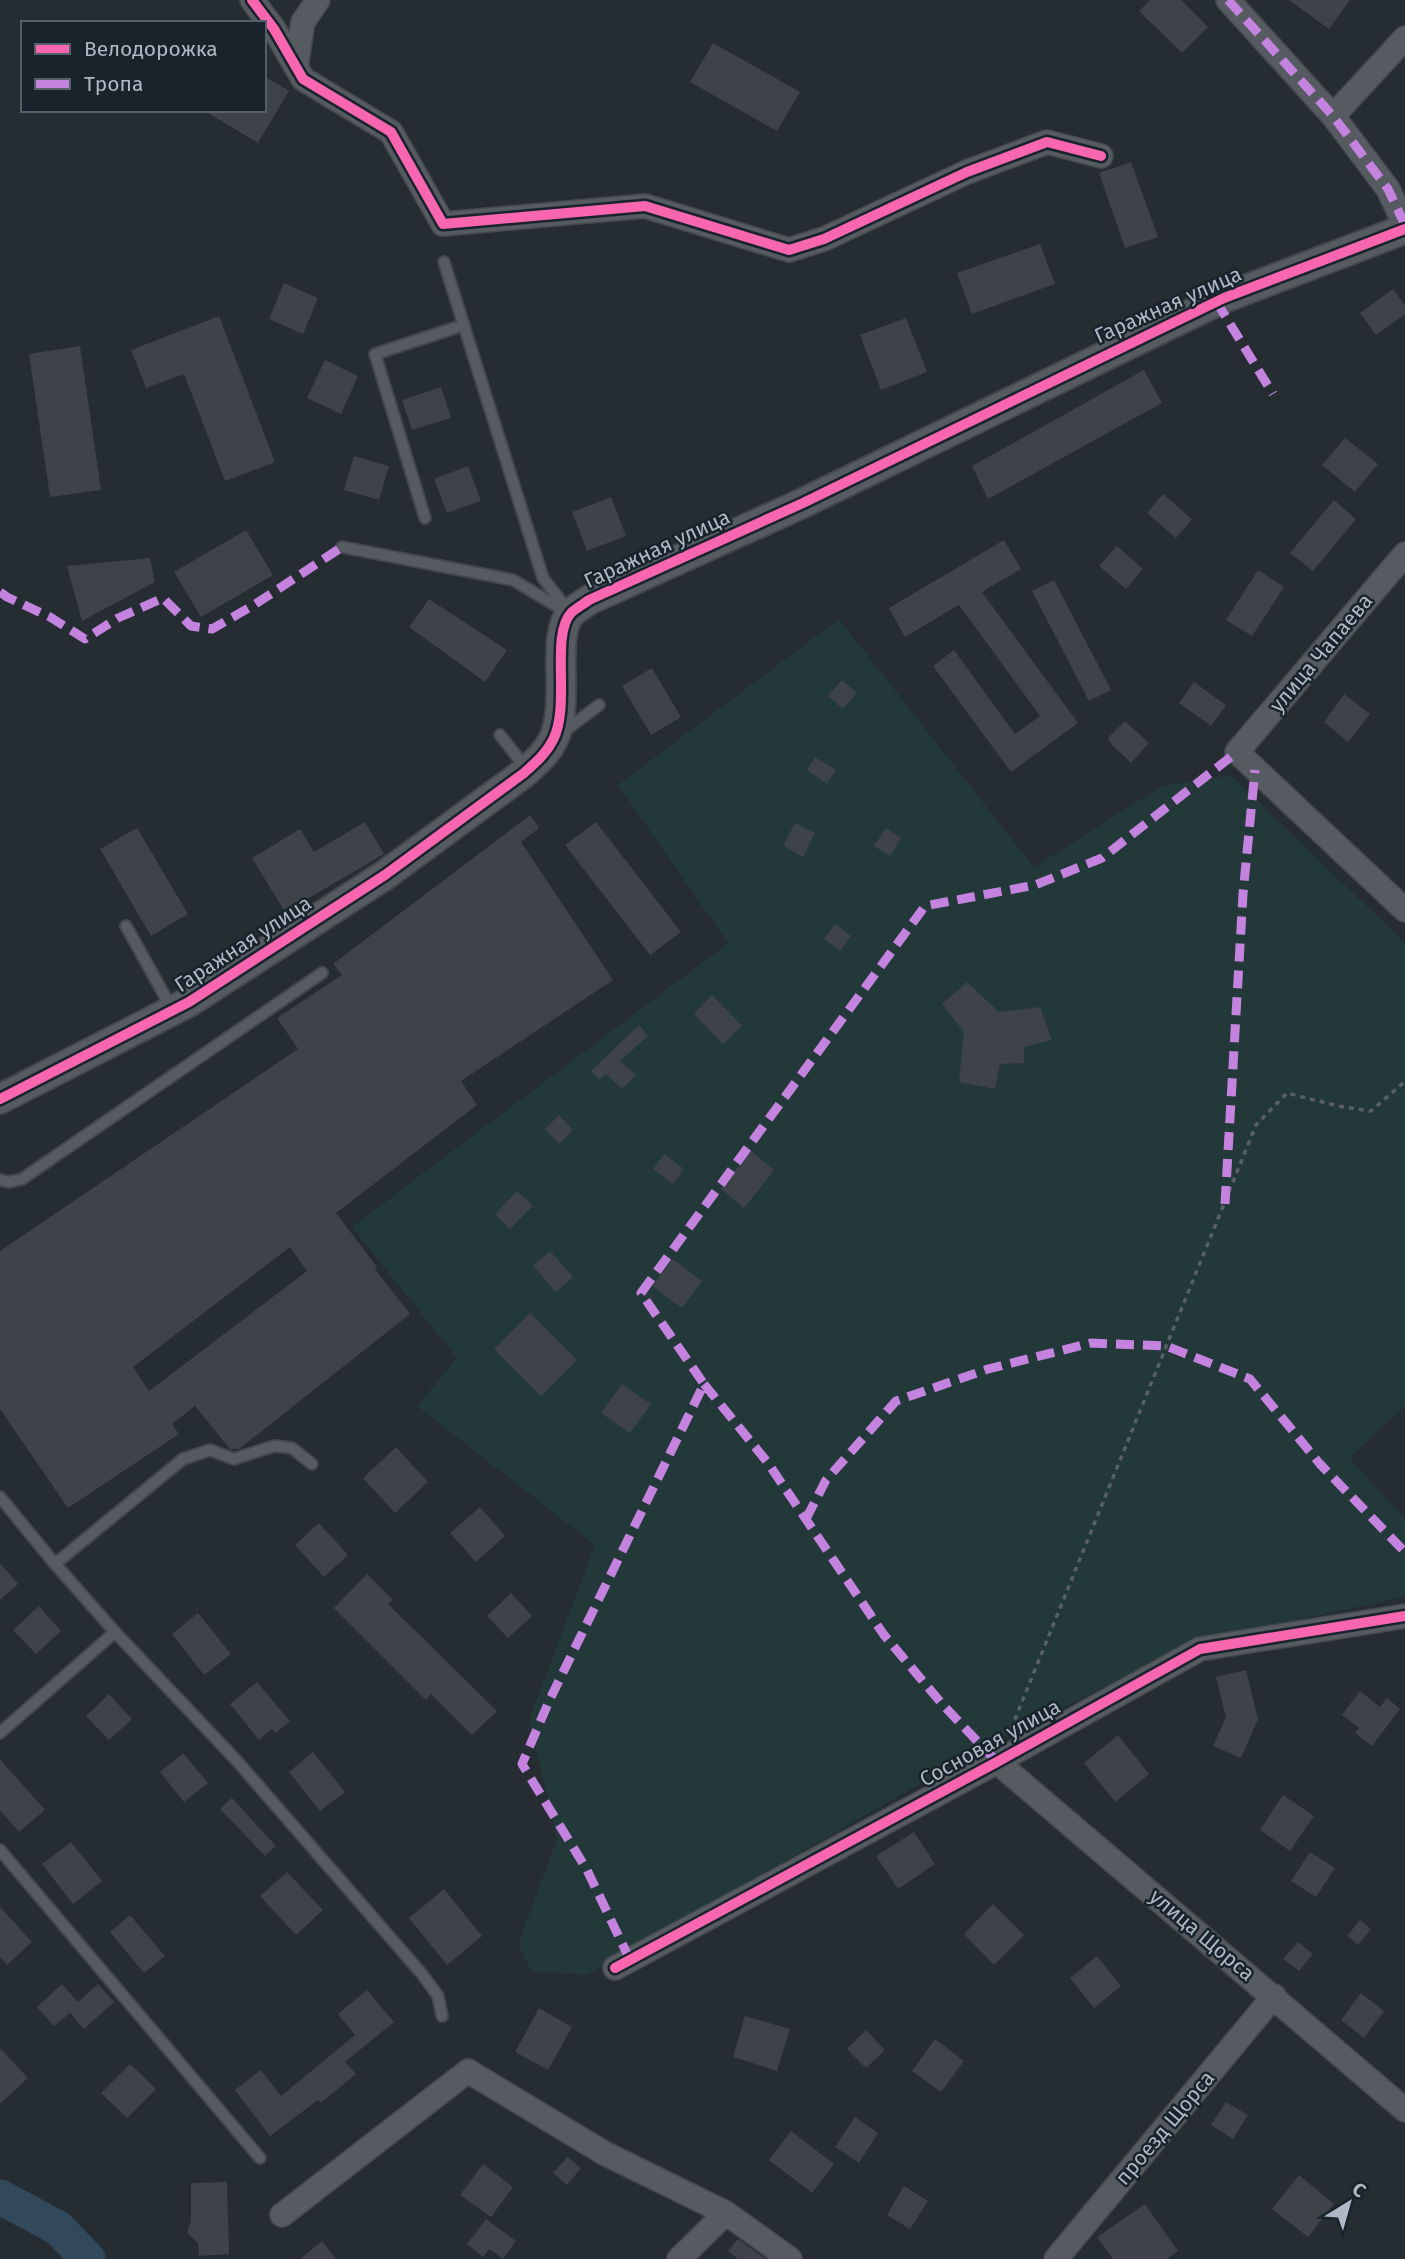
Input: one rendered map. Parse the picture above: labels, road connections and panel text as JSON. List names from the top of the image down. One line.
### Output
{"streets":{"street":["Гаражная улица","улица Чапаева","Сосновая улица","улица Щорса","проезд Щорса"]},"crossings":[["Сосновая улица","улица Щорса"],["улица Щорса","проезд Щорса"]],"legend":["Велодорожка","Тропа"],"north":"top right"}
